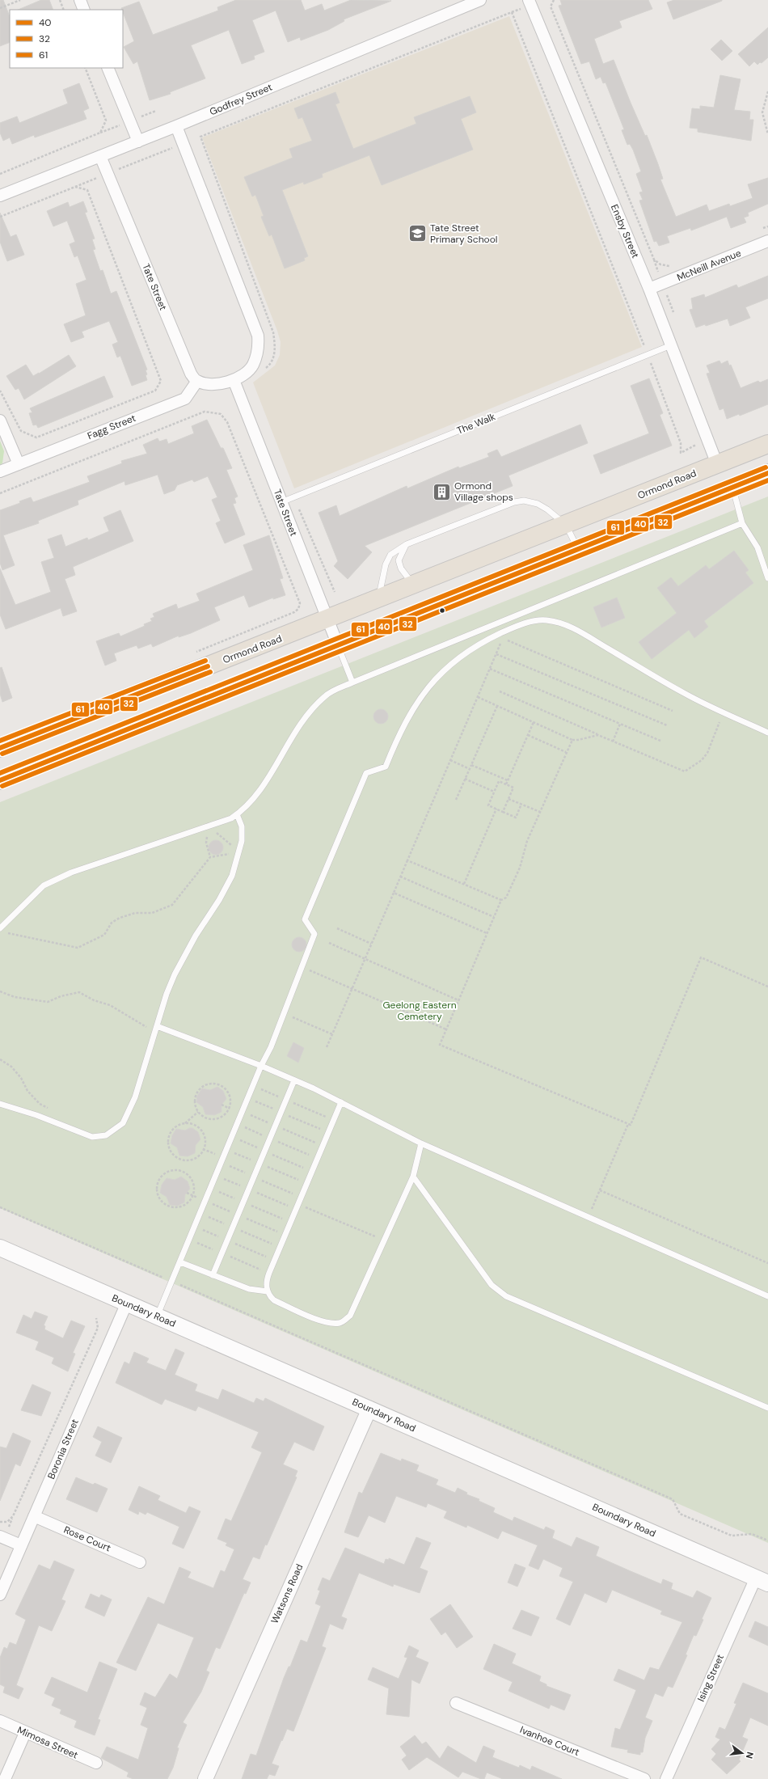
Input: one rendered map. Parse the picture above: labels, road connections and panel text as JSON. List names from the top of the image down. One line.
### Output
{"streets":{"highway":["Ormond Road"],"main road":["Boundary Road"],"street":["Godfrey Street","Ensby Street","McNeill Avenue","Tate Street","Fagg Street","Boronia Street","Rose Court","Watsons Road","Ising Street","Ivanhoe Court","Mimosa Street"],"lane":["The Walk"]},"crossings":[["Godfrey Street","Tate Street"],["Ensby Street","McNeill Avenue"],["Ensby Street","The Walk"],["Ensby Street","Ormond Road"],["Tate Street","The Walk"],["Tate Street","Fagg Street"],["Tate Street","Ormond Road"],["Boundary Road","Boronia Street"],["Boundary Road","Watsons Road"],["Boundary Road","Ising Street"],["Boronia Street","Rose Court"]],"parks":["Geelong Eastern Cemetery"],"places":{"school or university":["Tate Street Primary School"],"building":["Ormond Village shops"]},"lines":["transit line 61","transit line 40","transit line 32"],"legend":["40","32","61"],"north":"right"}
